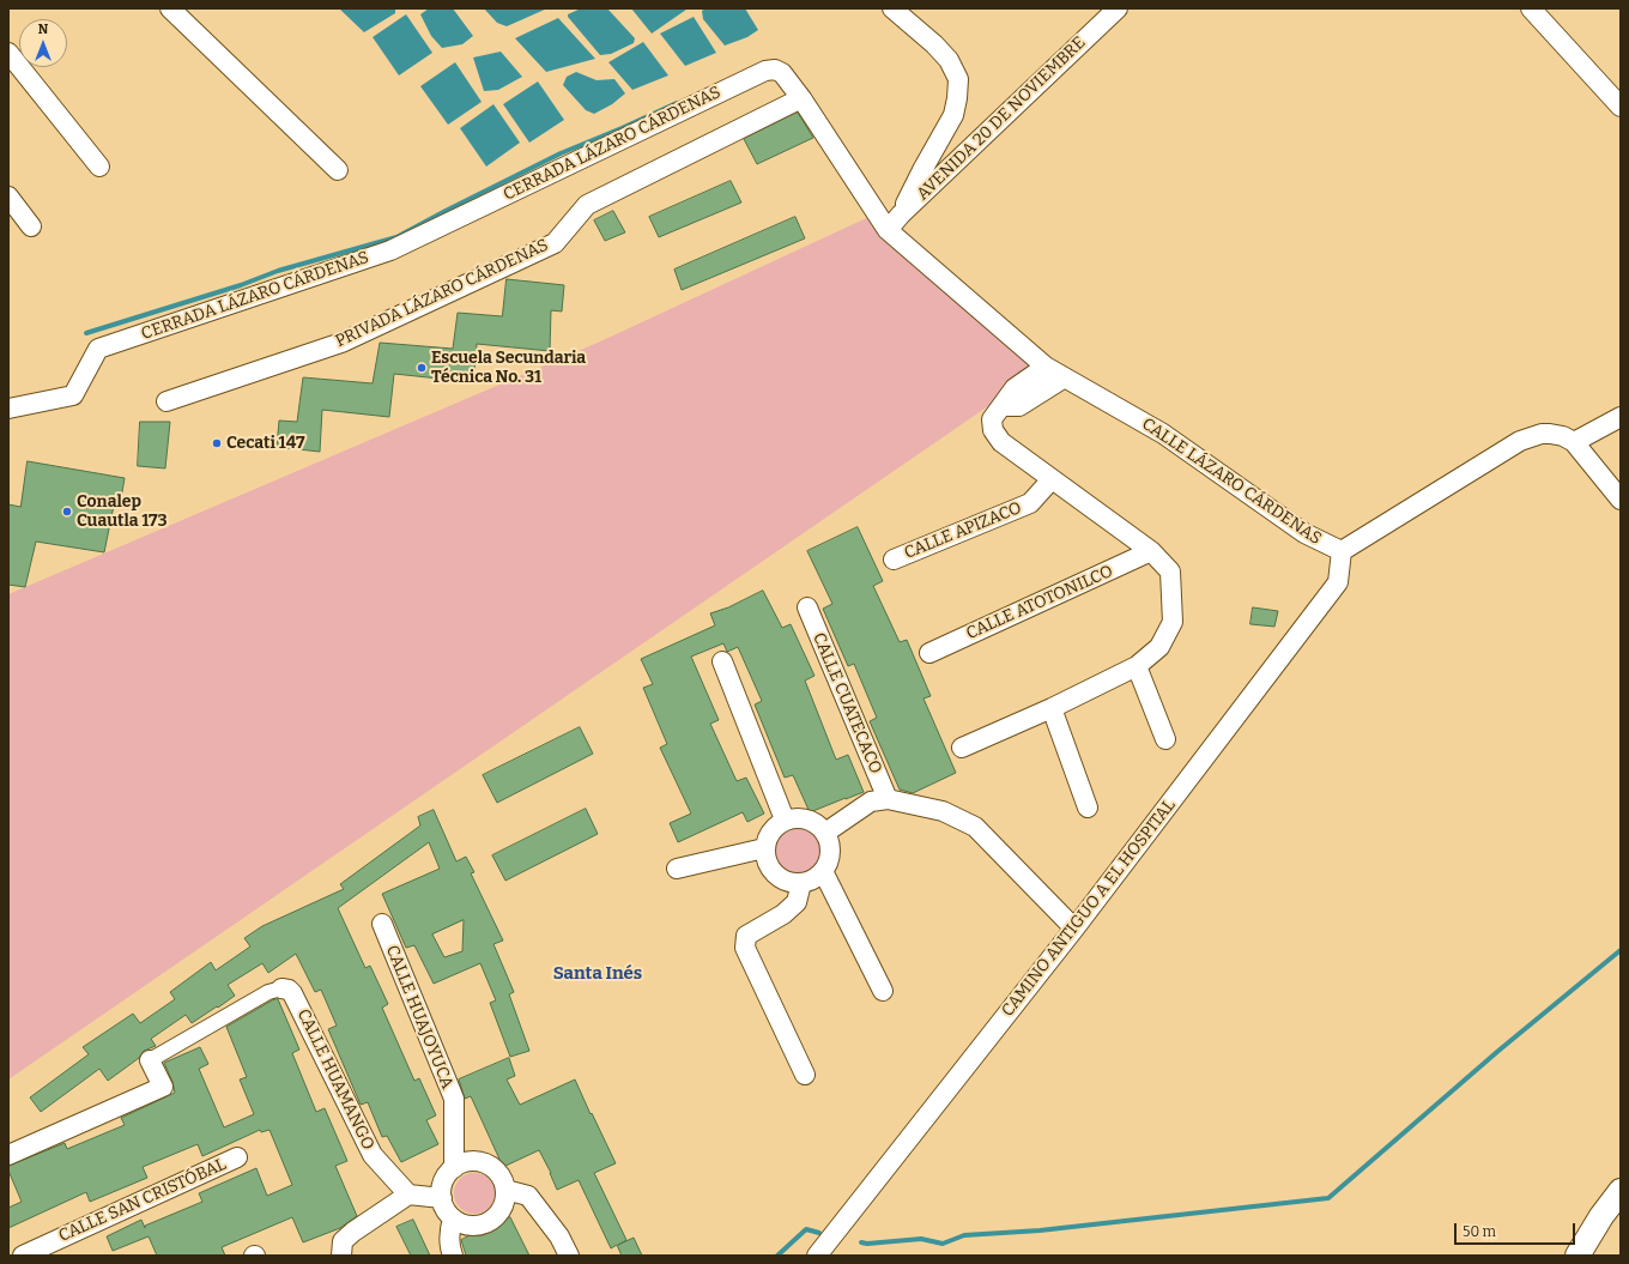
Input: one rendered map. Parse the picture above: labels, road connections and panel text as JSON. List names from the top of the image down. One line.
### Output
{"streets":{"street":["AVENIDA 20 DE NOVIEMBRE","CERRADA LÁZARO CÁRDENAS","PRIVADA LÁZARO CÁRDENAS","CALLE LÁZARO CÁRDENAS","CALLE APIZACO","CALLE ATOTONILCO","CALLE CUATECACO","CAMINO ANTIGUO A EL HOSPITAL","CALLE HUAJOYUCA","CALLE HUAMANGO","CALLE SAN CRISTÓBAL"]},"crossings":[["AVENIDA 20 DE NOVIEMBRE","CERRADA LÁZARO CÁRDENAS"],["CERRADA LÁZARO CÁRDENAS","PRIVADA LÁZARO CÁRDENAS"],["CERRADA LÁZARO CÁRDENAS","CALLE LÁZARO CÁRDENAS"],["CALLE LÁZARO CÁRDENAS","CAMINO ANTIGUO A EL HOSPITAL"]],"districts":["Santa Inés"],"places":["Escuela Secundaria Técnica No. 31","Cecati 147","Conalep Cuautla 173"],"scale_bar":"50 m","north":"top"}
